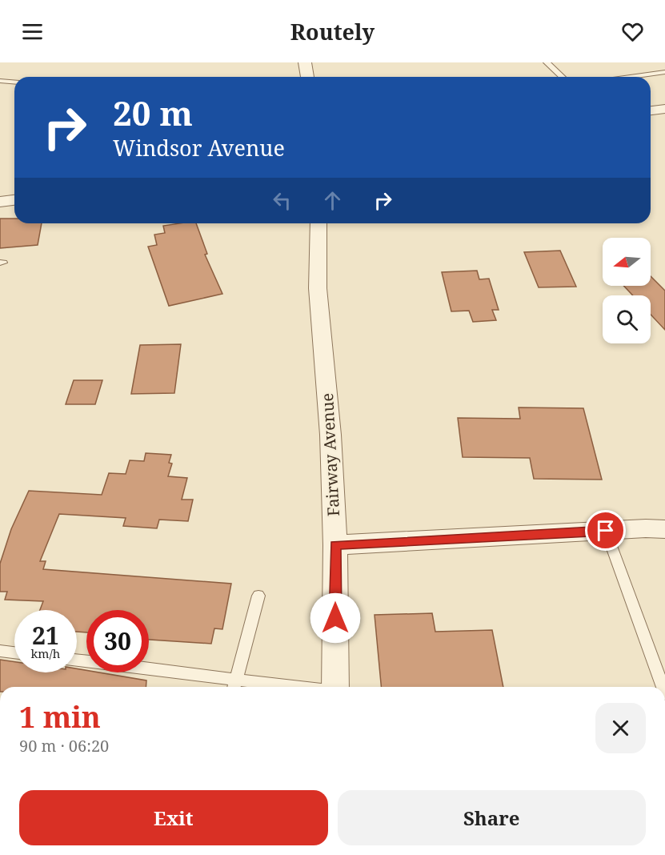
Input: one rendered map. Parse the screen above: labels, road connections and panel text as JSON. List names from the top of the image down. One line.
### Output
{"streets":{"street":["Fairway Avenue"]},"north":"left","page":{"header":"Routely","turn":["20 m","Windsor Avenue"],"speed":"21 km/h","limit":"30","heading":["1 min","90 m · 06:20"],"buttons":["Exit","Share"]}}
